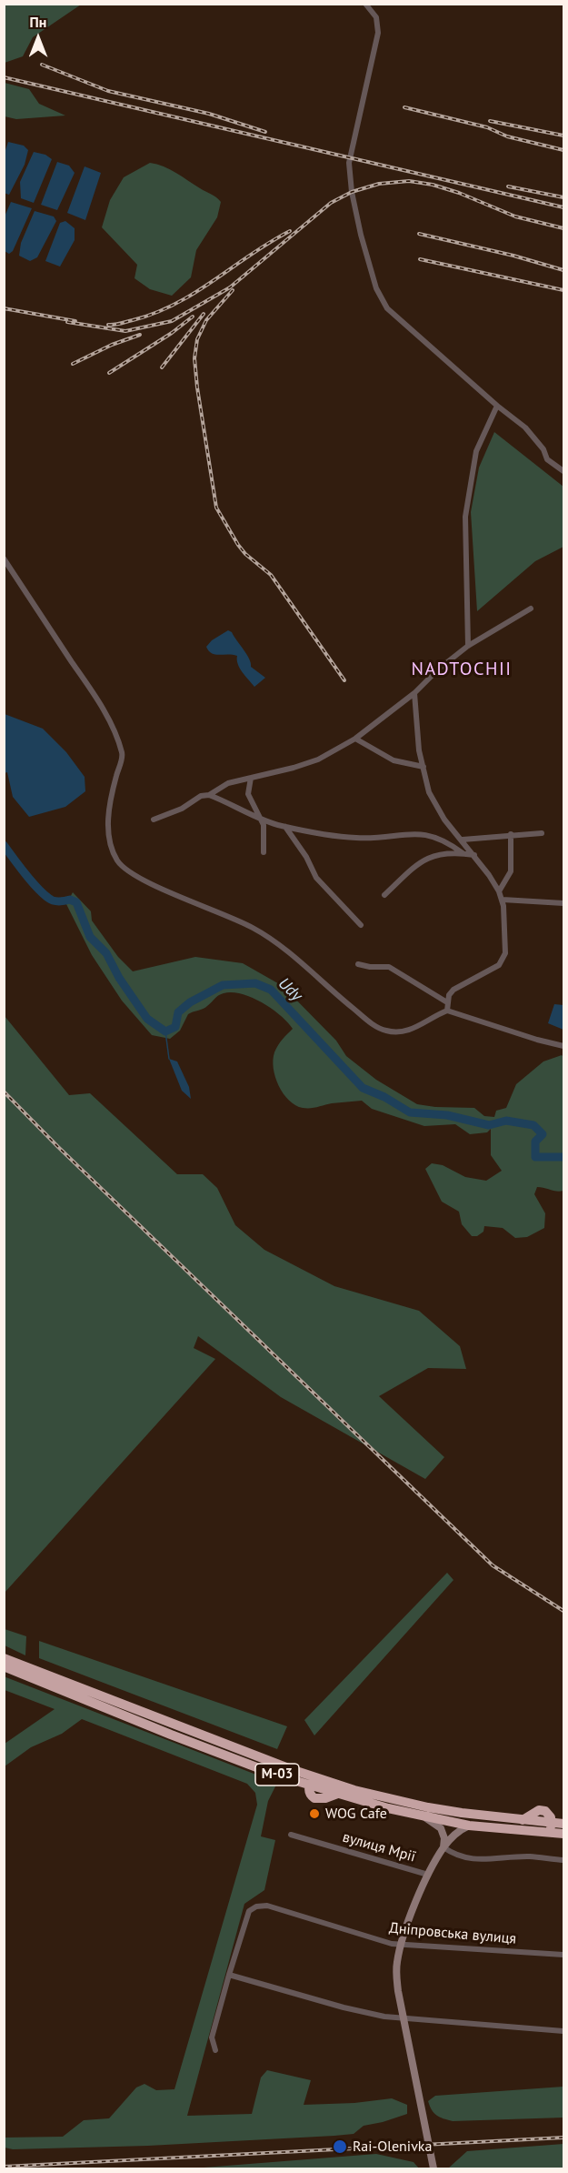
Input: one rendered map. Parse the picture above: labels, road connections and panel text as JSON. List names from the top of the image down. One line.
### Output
{"streets":{"highway":["М-03"],"street":["вулиця Мрії","Дніпровська вулиця"]},"districts":["NADTOCHII"],"water":["Udy"],"places":["WOG Cafe","Rai-Olenivka"],"north":"top"}
